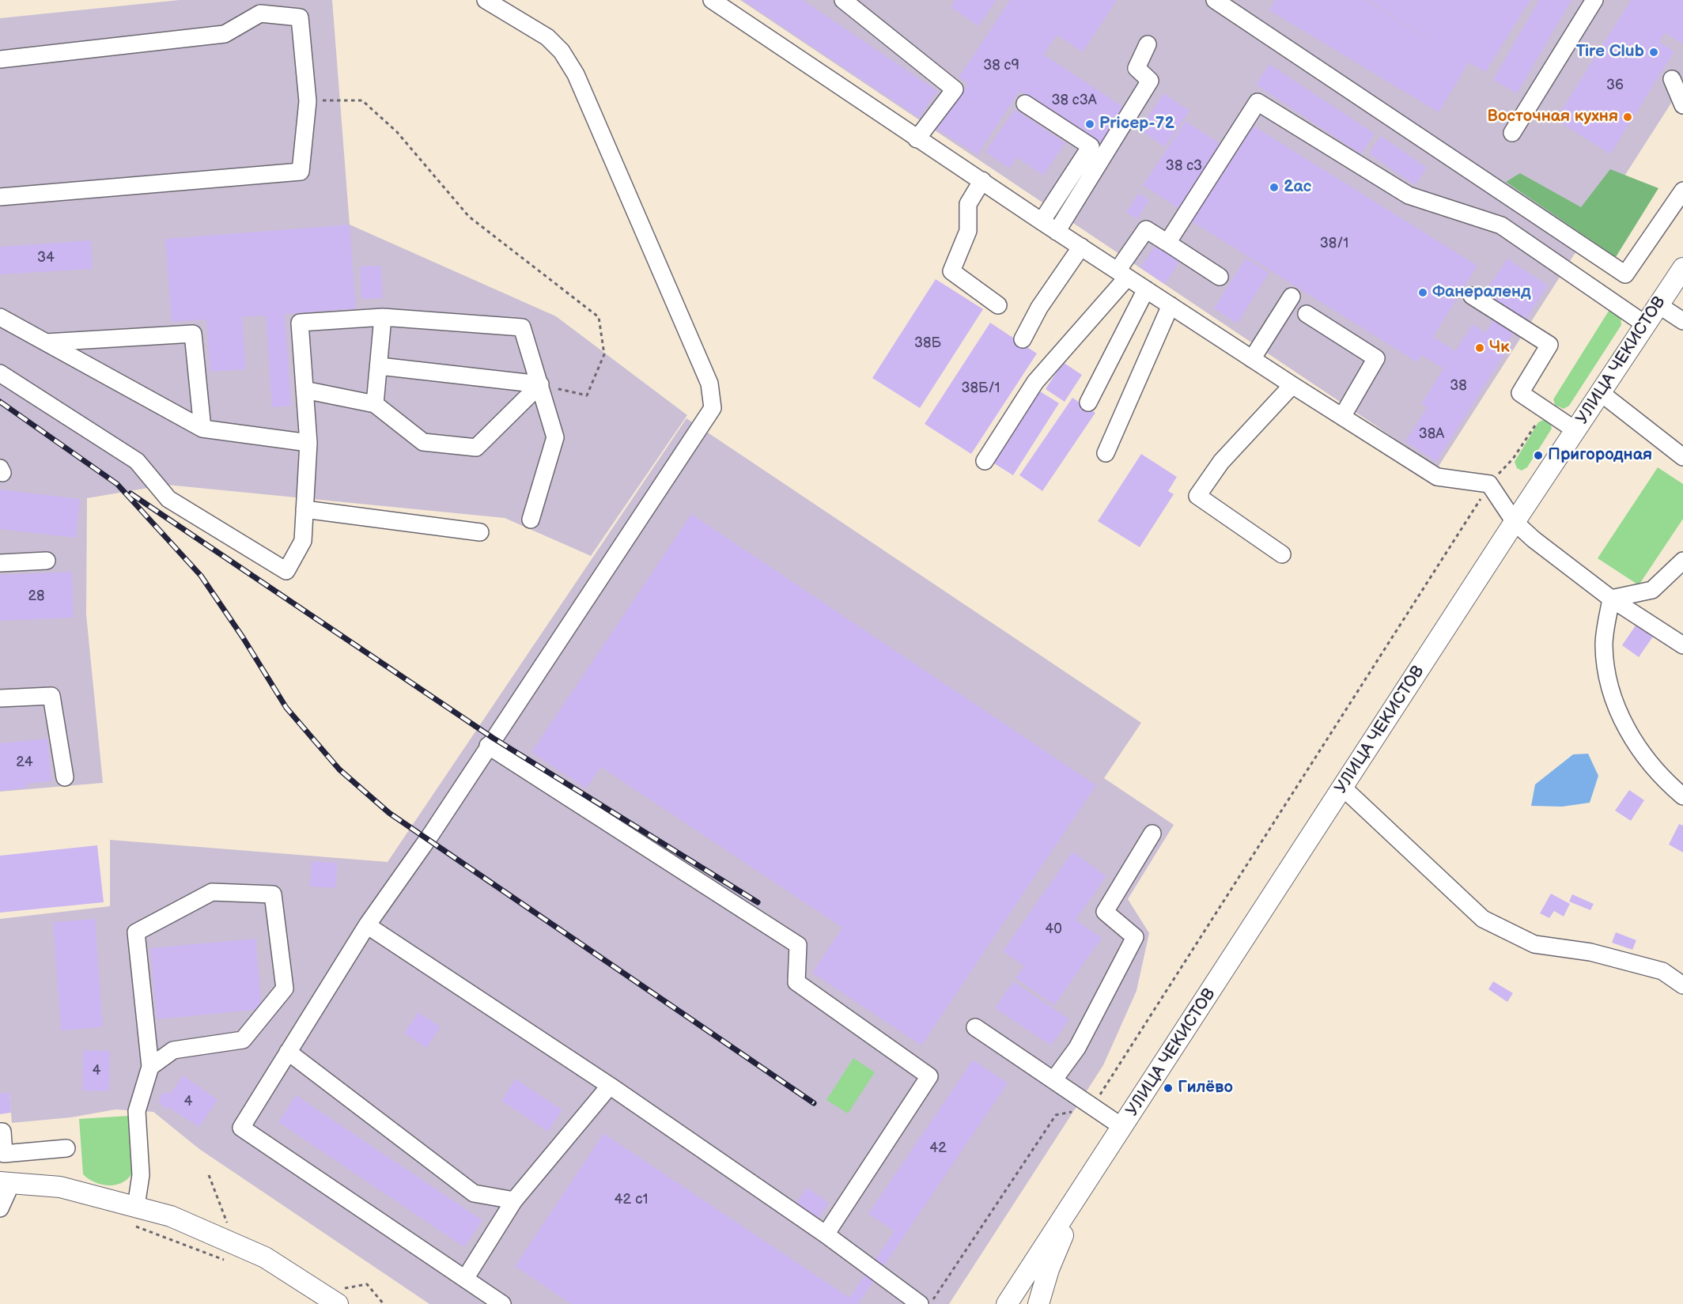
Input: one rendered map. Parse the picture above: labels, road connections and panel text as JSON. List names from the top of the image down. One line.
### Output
{"streets":{"main road":["УЛИЦА ЧЕКИСТОВ"]},"places":["Tire Club","Восточная кухня","Pricep-72","2ас","Фанераленд","Чк","Пригородная","Гилёво"],"house_numbers":["38 с9","36","38 с3А","38 с3","38/1","34","38Б","38","38Б/1","38А","28","24","40","4","4","42","42 c1"]}
